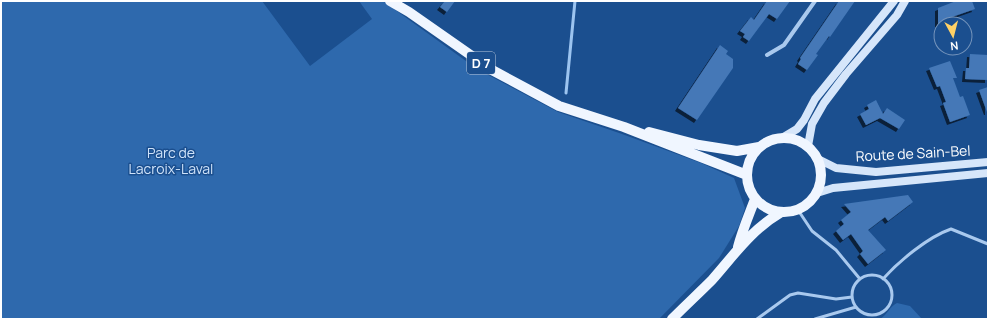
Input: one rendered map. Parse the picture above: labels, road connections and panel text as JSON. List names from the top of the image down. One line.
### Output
{"streets":{"main road":["D 7","Route de Sain-Bel"]},"crossings":[["D 7","Route de Sain-Bel"]],"parks":["Parc de Lacroix-Laval"],"north":"bottom"}
